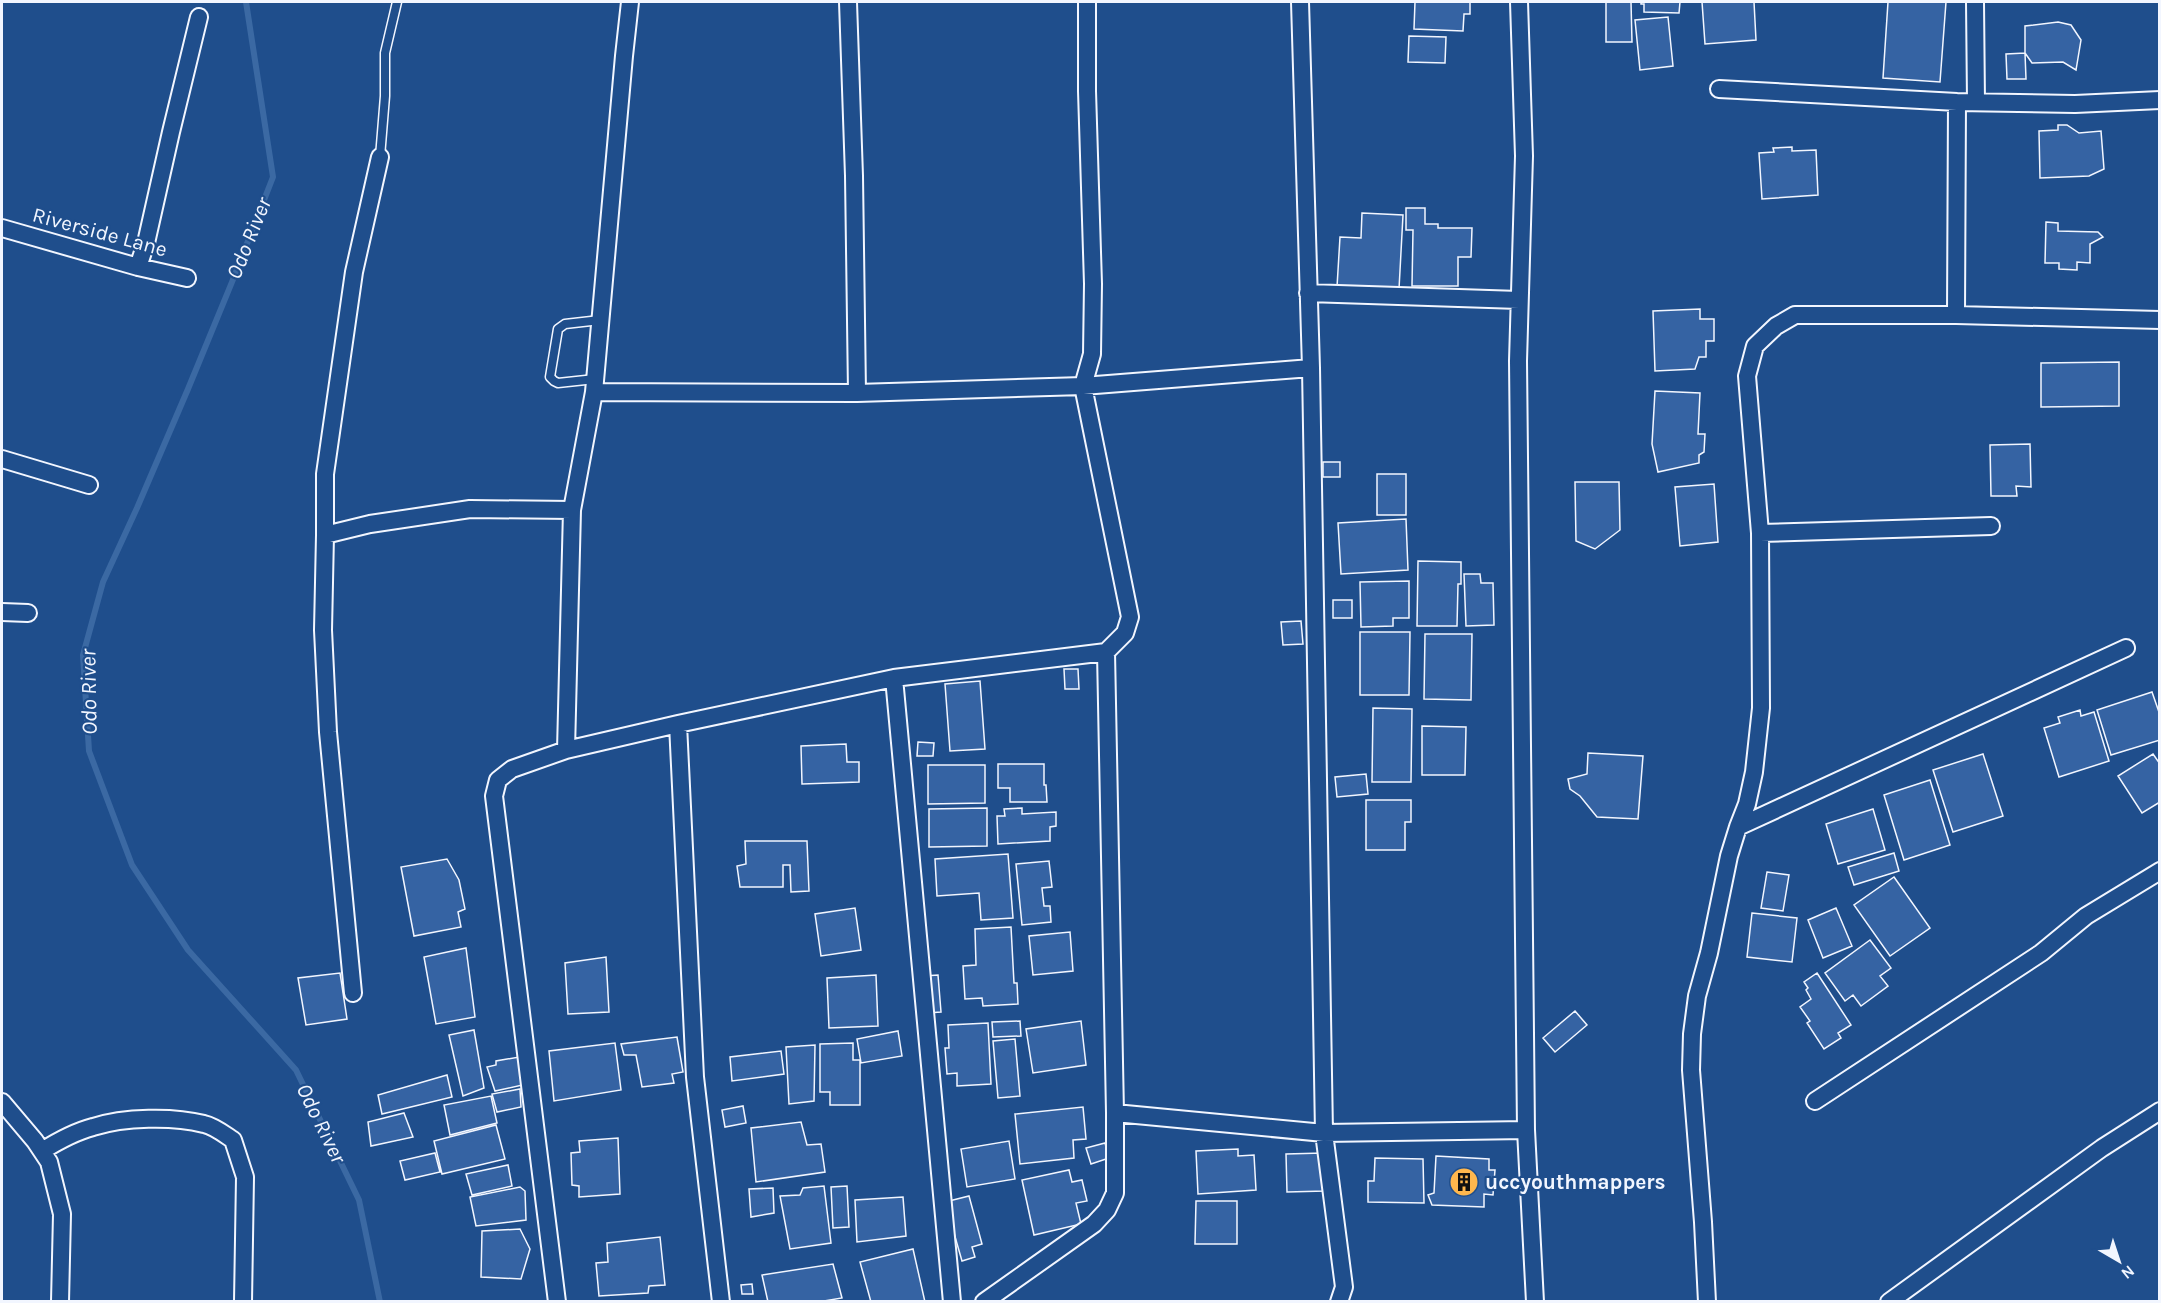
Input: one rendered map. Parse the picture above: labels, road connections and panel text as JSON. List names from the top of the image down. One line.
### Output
{"streets":{"street":["Riverside Lane"]},"water":["Odo River"],"places":{"building":["uccyouthmappers"]},"north":"bottom right"}
